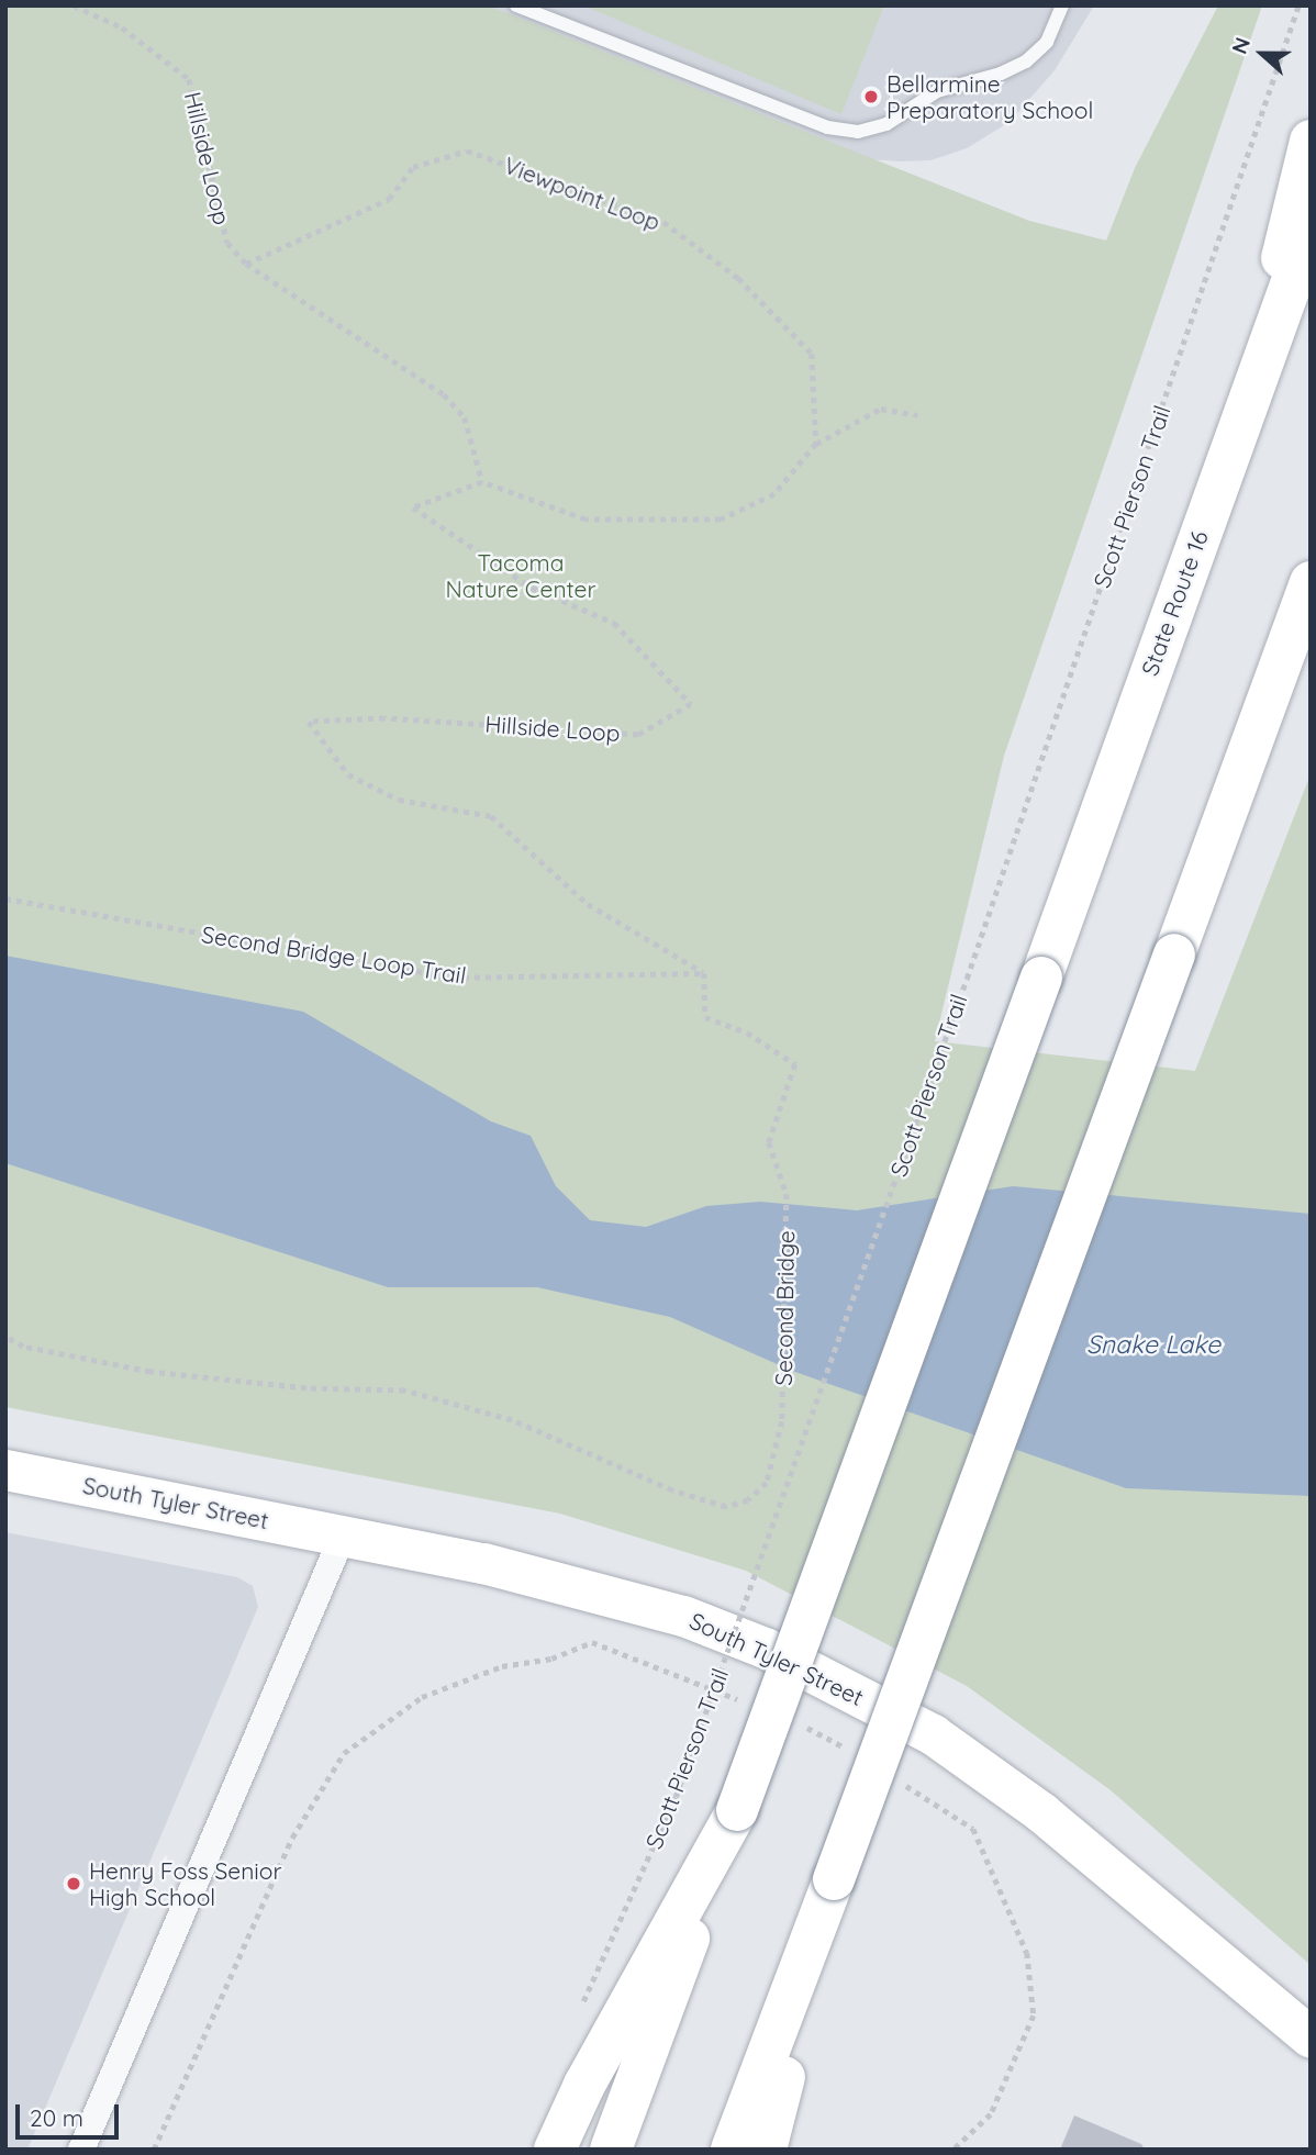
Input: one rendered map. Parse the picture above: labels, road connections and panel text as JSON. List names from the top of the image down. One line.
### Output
{"streets":{"highway":["State Route 16"],"main road":["South Tyler Street"],"path":["Hillside Loop","Viewpoint Loop","Scott Pierson Trail","Second Bridge Loop Trail","Second Bridge"]},"crossings":[["Hillside Loop","Viewpoint Loop"],["Hillside Loop","Second Bridge Loop Trail"],["Hillside Loop","Second Bridge"],["Second Bridge Loop Trail","Second Bridge"]],"water":["Snake Lake"],"parks":["Tacoma Nature Center"],"places":["Bellarmine Preparatory School","Henry Foss Senior High School"],"scale_bar":"20 m","north":"left"}
